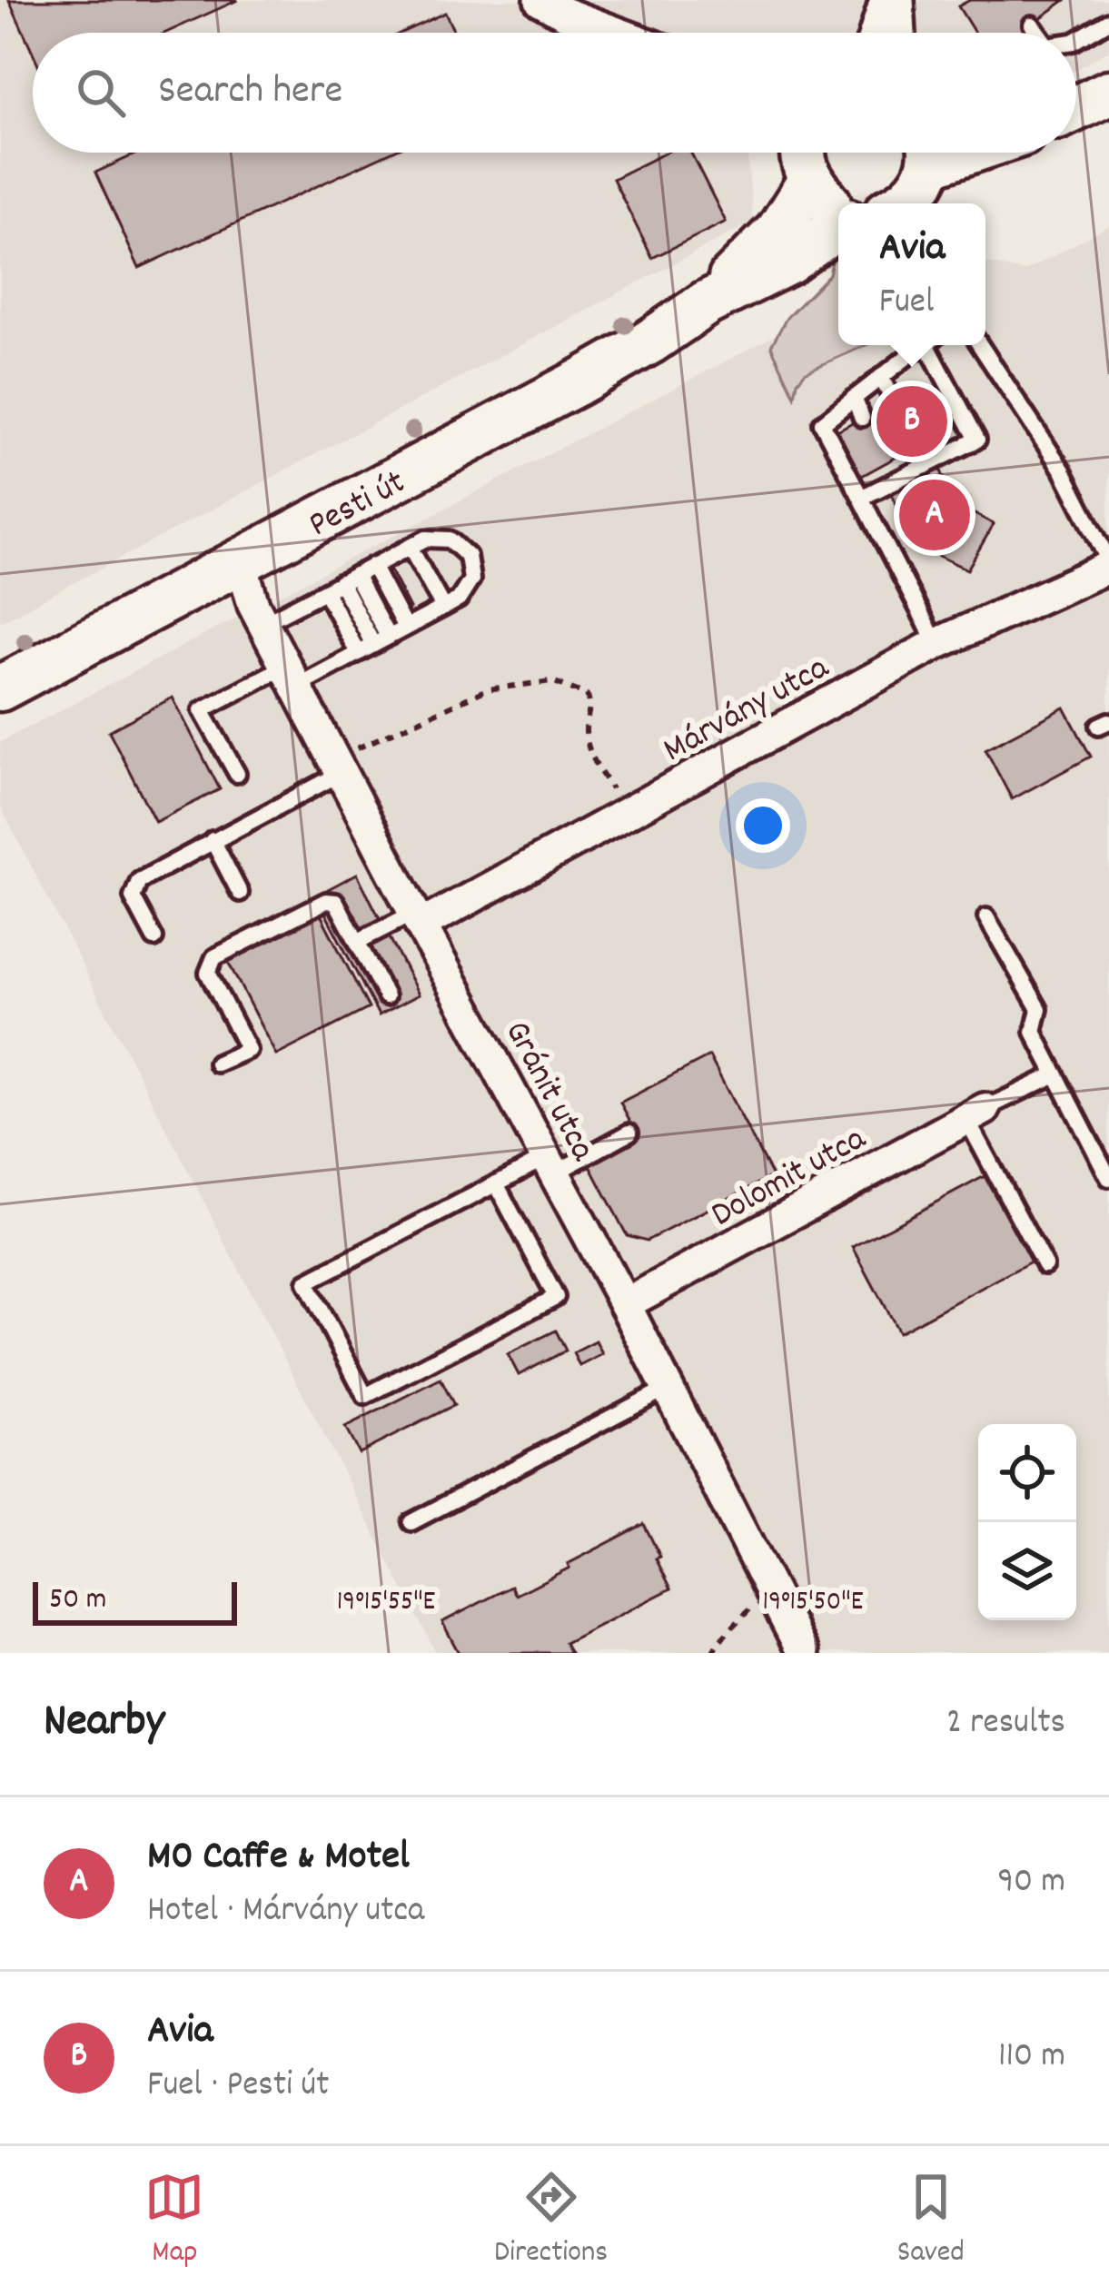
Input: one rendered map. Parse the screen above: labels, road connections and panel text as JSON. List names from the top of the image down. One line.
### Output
{"streets":{"main road":["Pesti út"],"street":["Márvány utca","Gránit utca","Dolomit utca"]},"crossings":[["Pesti út","Gránit utca"],["Márvány utca","Gránit utca"],["Gránit utca","Dolomit utca"]],"scale_bar":"50 m","page":{"search":"Search here","popup":["Avia","Fuel"],"pins":["B","A"],"scale":"50 m","heading":["Nearby","2 results"],"list":[{"mark":"A","name":"M0 Caffe & Motel","note":"Hotel · Márvány utca","value":"90 m"},{"mark":"B","name":"Avia","note":"Fuel · Pesti út","value":"110 m"}],"nav":["Map","Directions","Saved"]},"coordinates":["19°15'55\"E","19°15'50\"E"]}
